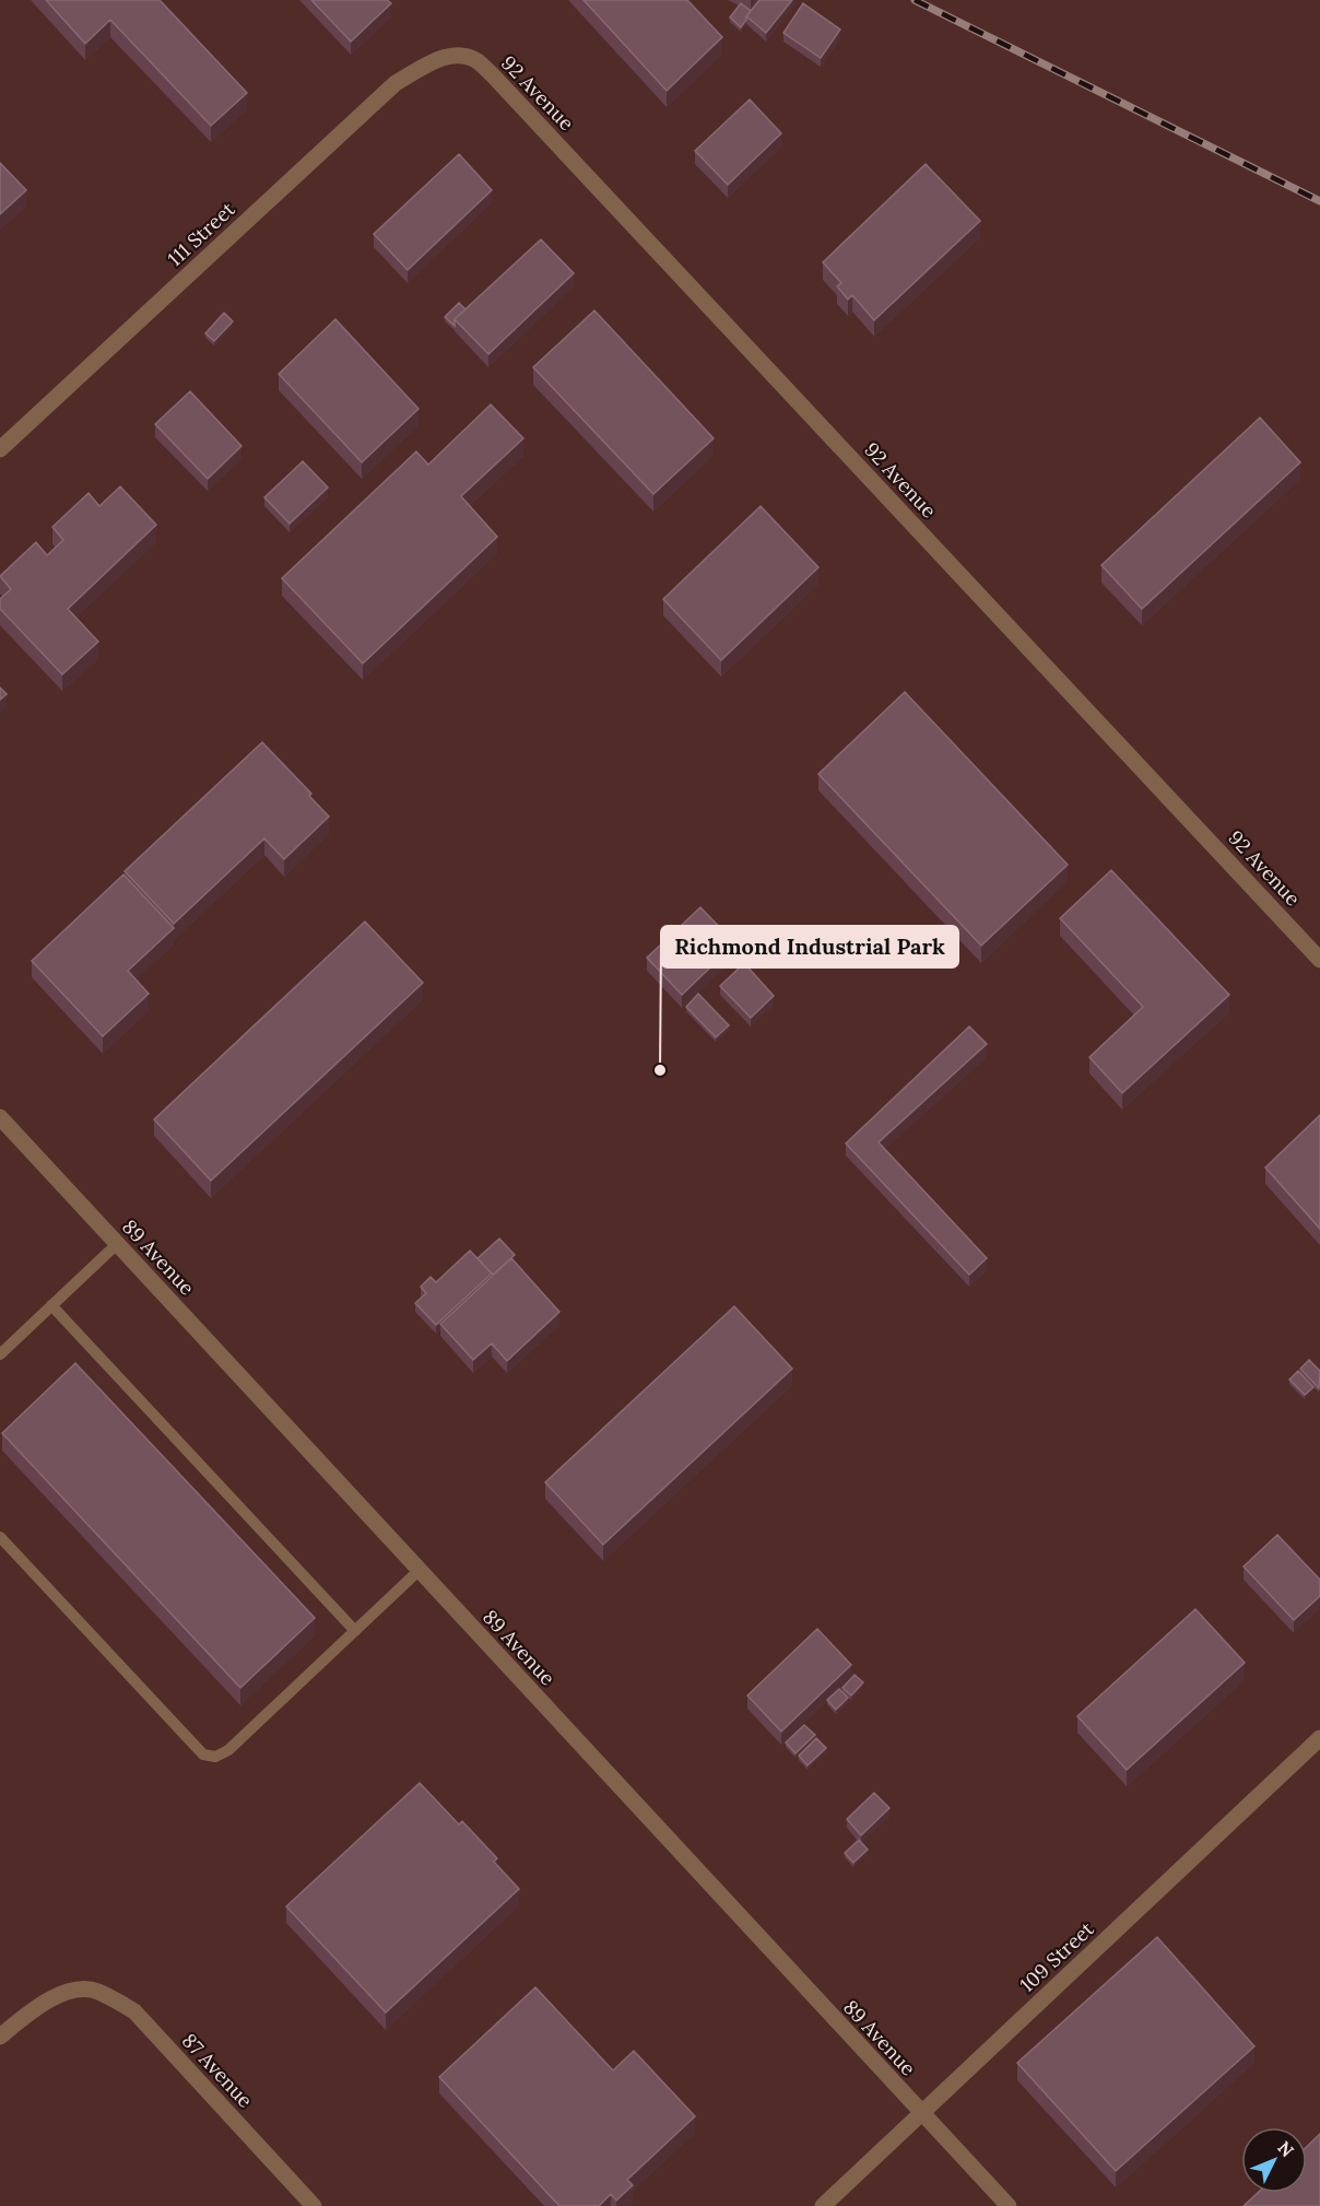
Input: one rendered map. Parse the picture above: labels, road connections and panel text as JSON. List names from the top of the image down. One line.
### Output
{"streets":{"street":["92 Avenue","111 Street","89 Avenue","109 Street","87 Avenue"]},"crossings":[["92 Avenue","111 Street"],["89 Avenue","109 Street"]],"places":["Richmond Industrial Park"],"north":"top right"}
